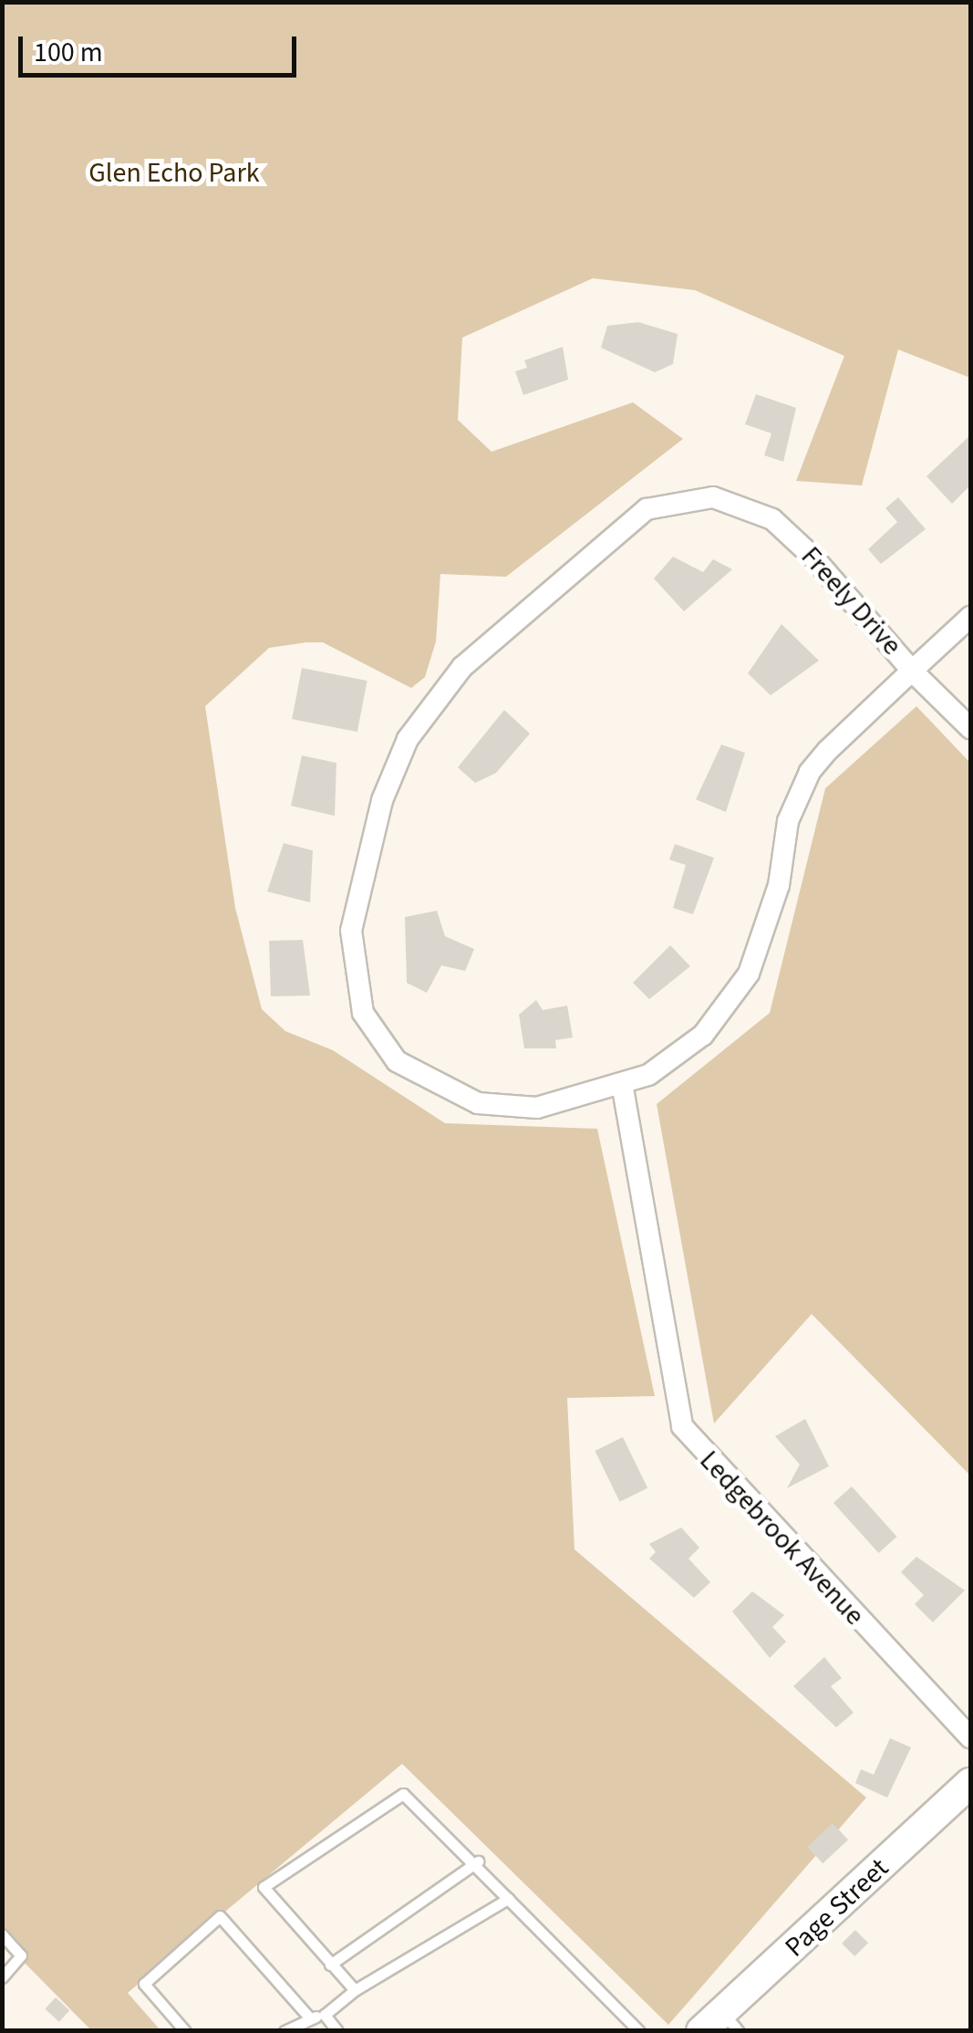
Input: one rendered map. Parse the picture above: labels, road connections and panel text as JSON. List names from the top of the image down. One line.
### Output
{"streets":{"street":["Freely Drive","Ledgebrook Avenue","Page Street"]},"crossings":[["Freely Drive","Ledgebrook Avenue"]],"parks":["Glen Echo Park"],"scale_bar":"100 m"}
